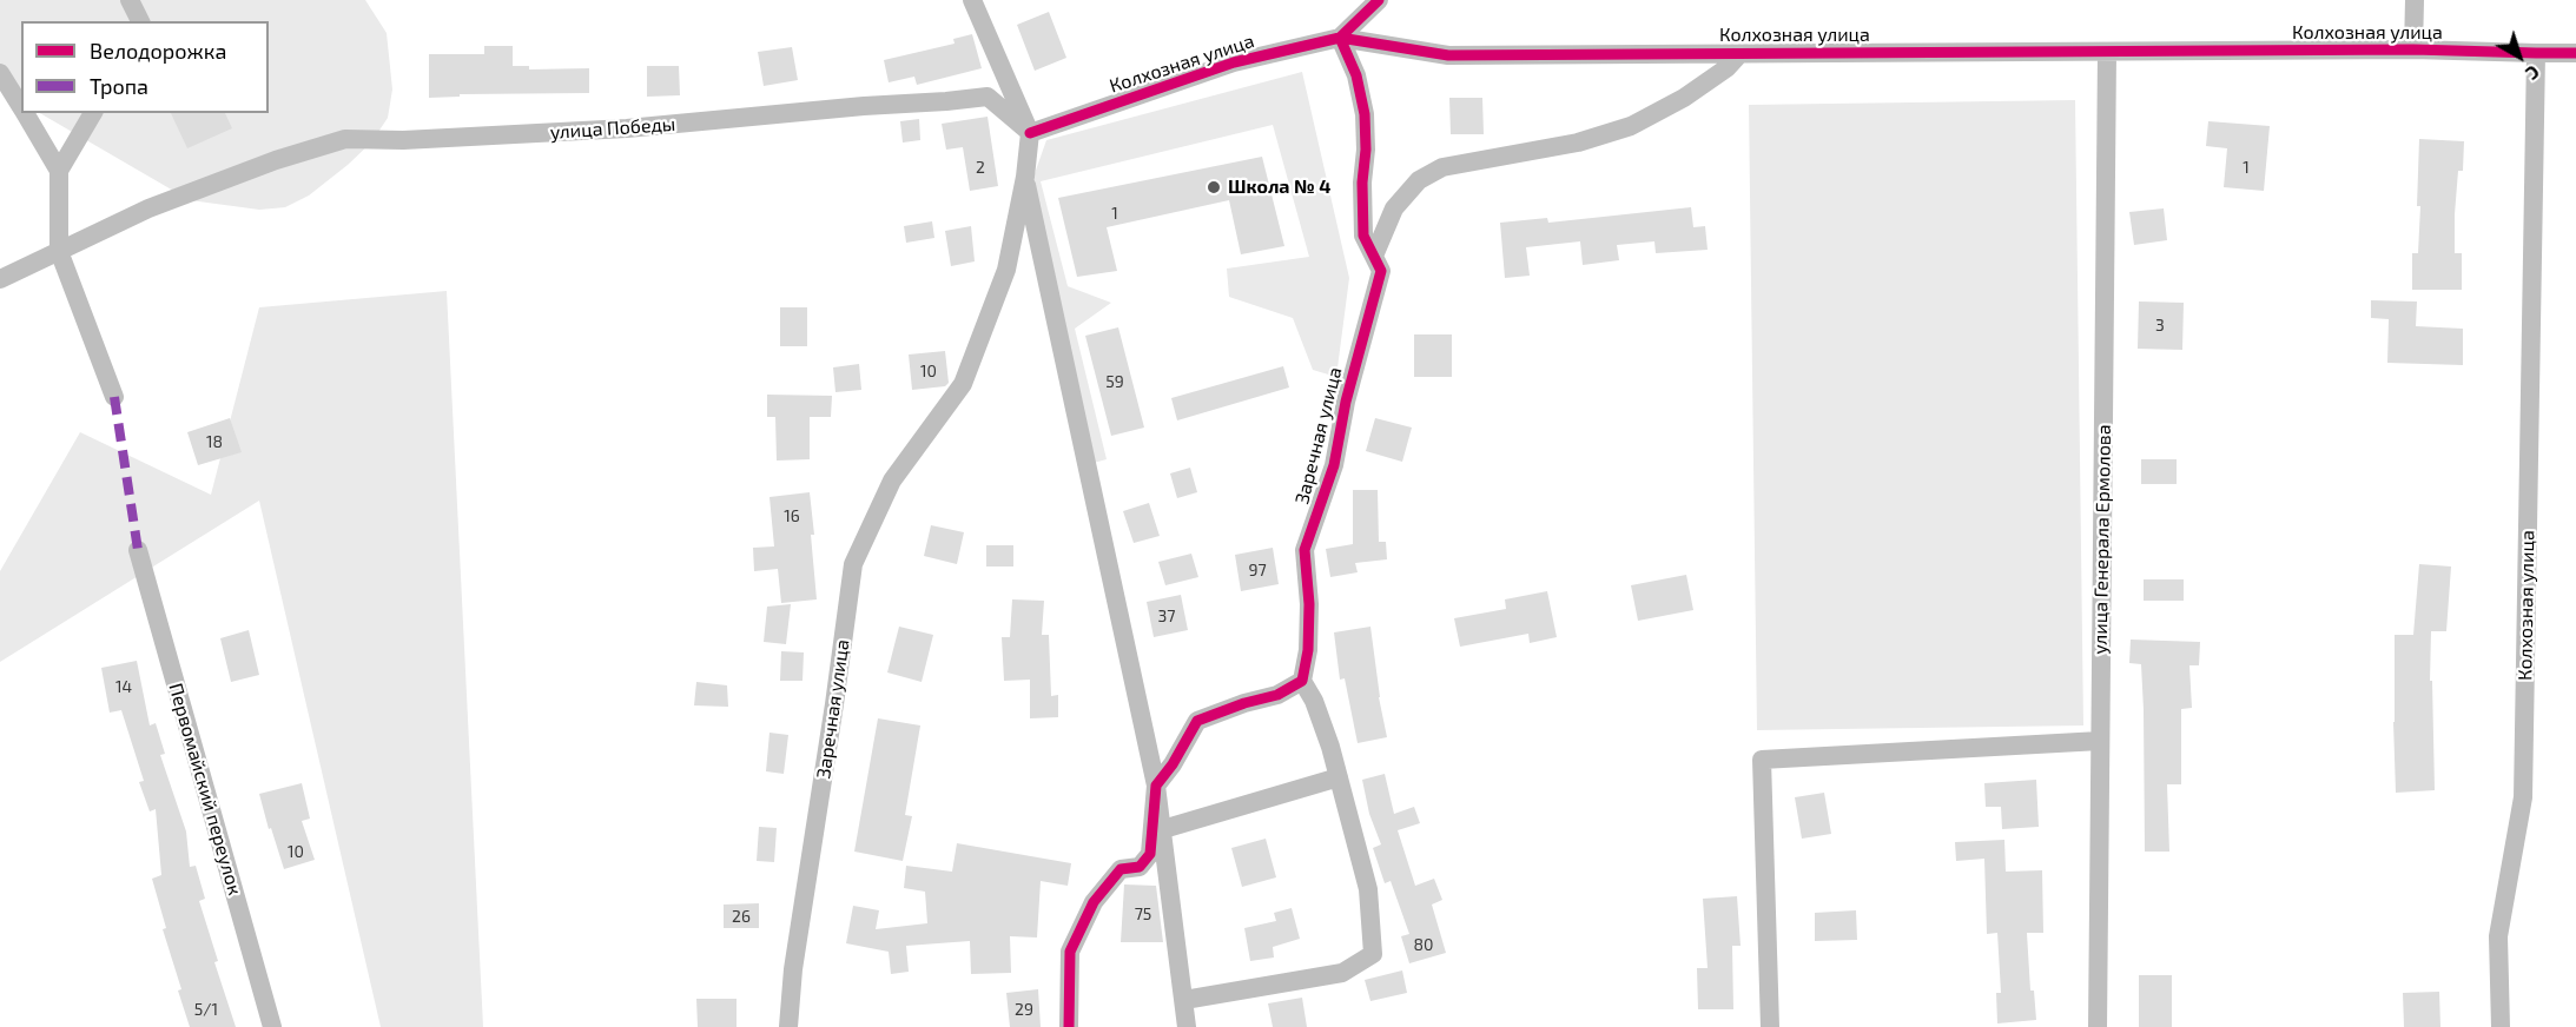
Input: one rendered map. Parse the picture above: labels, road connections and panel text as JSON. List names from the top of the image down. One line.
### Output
{"streets":{"street":["Колхозная улица","улица Победы","Заречная улица","улица Генерала Ермолова","Первомайский переулок"]},"crossings":[["Колхозная улица","улица Победы"],["Колхозная улица","Заречная улица"],["Колхозная улица","улица Генерала Ермолова"],["улица Победы","Заречная улица"]],"places":["Школа № 4"],"house_numbers":["2","1","1","3","10","59","18","16","97","37","14","10","75","26","80","5/1","29"],"legend":["Велодорожка","Тропа"],"north":"bottom right"}
